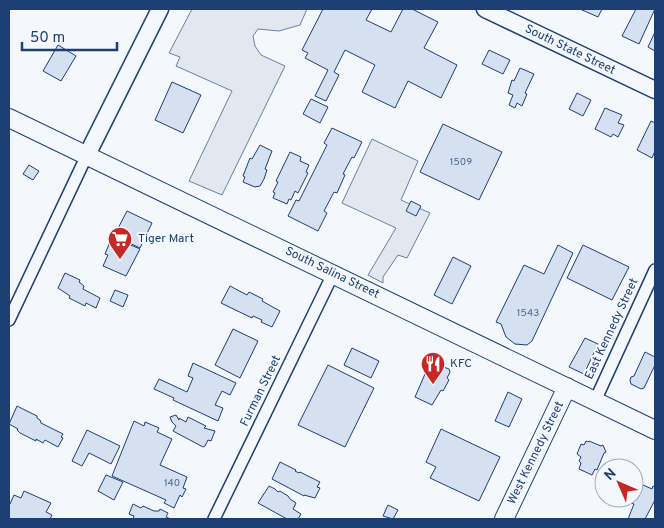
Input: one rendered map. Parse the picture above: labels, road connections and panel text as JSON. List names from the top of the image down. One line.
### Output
{"streets":{"main road":["South Salina Street","West Kennedy Street"],"street":["South State Street","East Kennedy Street","Furman Street"]},"crossings":[["South Salina Street","East Kennedy Street"],["South Salina Street","Furman Street"],["South Salina Street","West Kennedy Street"]],"places":{"supermarket":["Tiger Mart"],"restaurant":["KFC"]},"house_numbers":["1509","1543","140"],"scale_bar":"50 m","north":"top left"}
